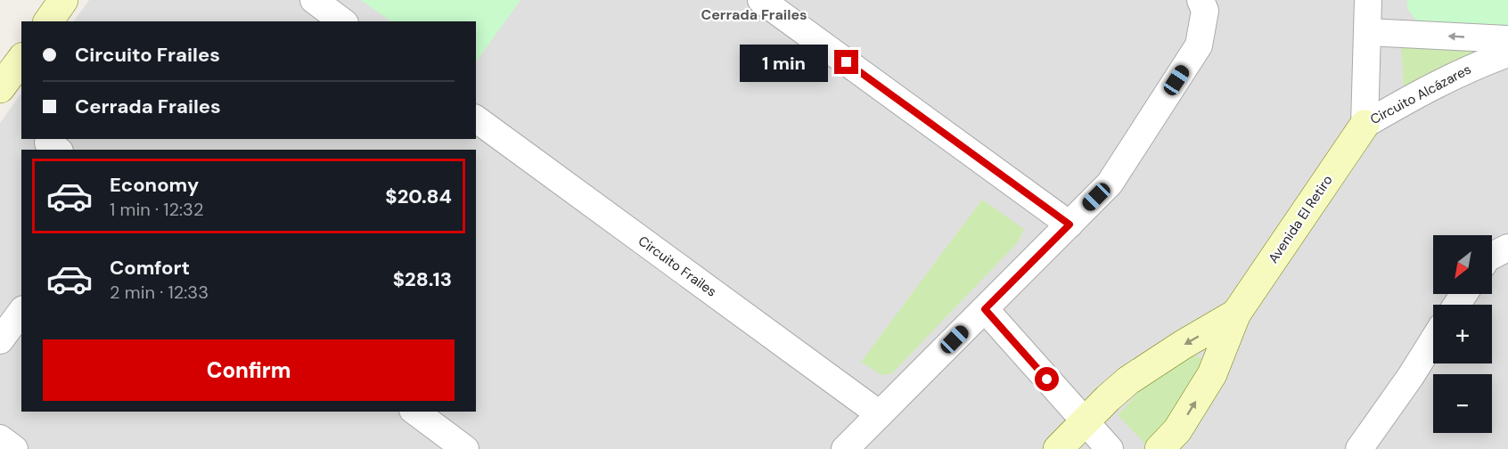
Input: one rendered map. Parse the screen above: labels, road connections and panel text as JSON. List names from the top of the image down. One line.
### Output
{"streets":{"street":["Circuito Alcázares","Avenida El Retiro","Circuito Frailes"]},"crossings":[["Circuito Alcázares","Avenida El Retiro"]],"districts":["Cerrada Frailes"],"north":"bottom left","page":{"banner":["Circuito Frailes","Cerrada Frailes"],"bubble":"1 min","list":[{"name":"Economy","note":"1 min · 12:32","value":"$20.84"},{"name":"Comfort","note":"2 min · 12:33","value":"$28.13"}],"map_buttons":["+","−"],"buttons":"Confirm"}}
